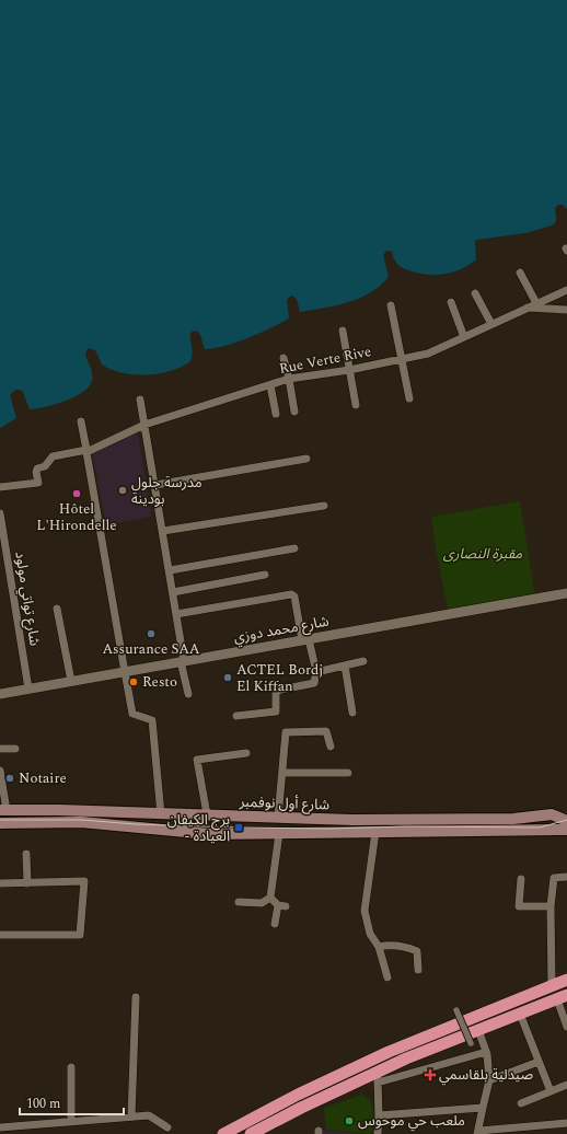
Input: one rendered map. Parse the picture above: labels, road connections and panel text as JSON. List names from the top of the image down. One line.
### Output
{"streets":{"main road":["شارع أول نوفمبر"],"street":["Rue Verte Rive","شارع تواتي مولود","شارع محمد دوزي"]},"crossings":[["شارع تواتي مولود","شارع محمد دوزي"]],"parks":["مقبرة النصارى"],"places":{"other":["مدرسة جلول بودينة","Hôtel L'Hirondelle","Assurance SAA","ACTEL Bordj El Kiffan","Resto","Notaire","ملعب حي موحوس"],"transit":["برج الكيفان - العيادة"],"health":["صيدلية بلقاسمي"]},"scale_bar":"100 m"}
